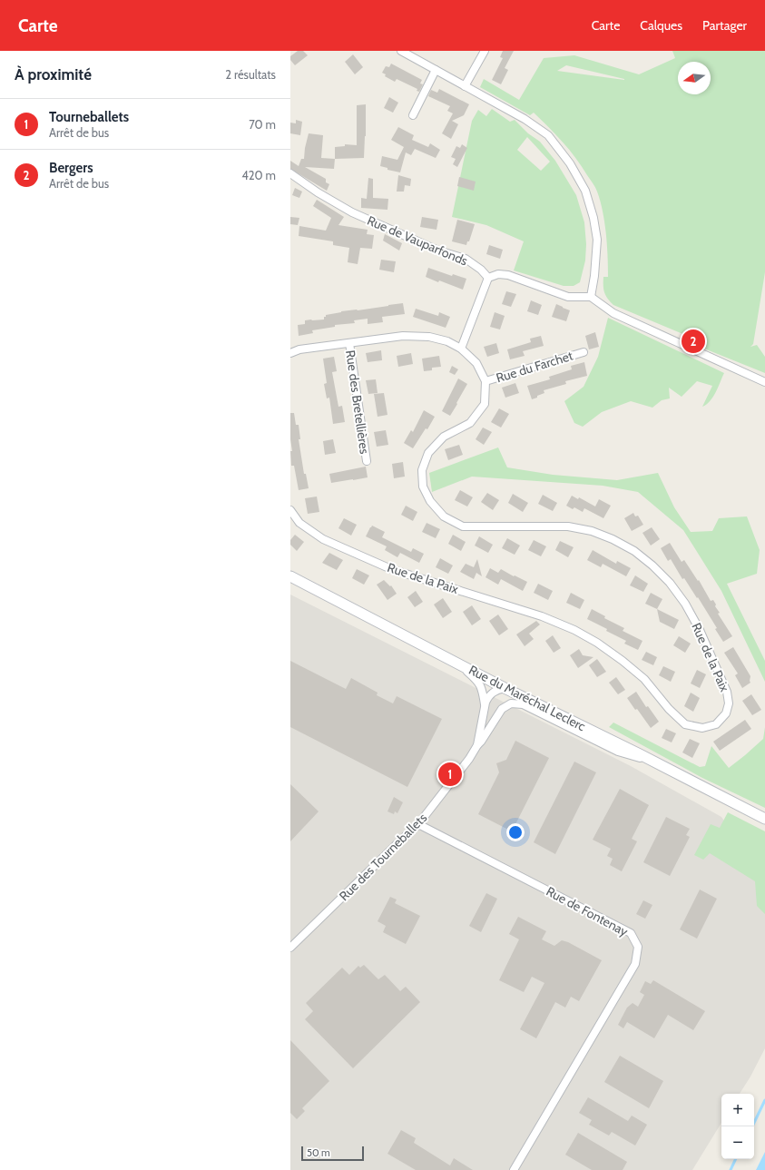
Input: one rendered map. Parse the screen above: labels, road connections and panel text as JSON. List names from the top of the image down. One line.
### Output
{"streets":{"main road":["Rue du Maréchal Leclerc"],"street":["Rue de Vauparfonds","Rue du Farchet","Rue des Bretellières","Rue de la Paix","Rue des Tourneballets","Rue de Fontenay"]},"crossings":[["Rue du Farchet","Rue de la Paix"],["Rue des Bretellières","Rue de la Paix"],["Rue du Maréchal Leclerc","Rue des Tourneballets"],["Rue des Tourneballets","Rue de Fontenay"]],"scale_bar":"50 m","north":"left","page":{"header":"Carte","nav":["Carte","Calques","Partager"],"heading":["À proximité","2 résultats"],"list":[{"mark":"1","name":"Tourneballets","note":"Arrêt de bus","value":"70 m"},{"mark":"2","name":"Bergers","note":"Arrêt de bus","value":"420 m"}],"pins":["2","1"],"map_buttons":["+","−"],"scale":"50 m"}}
